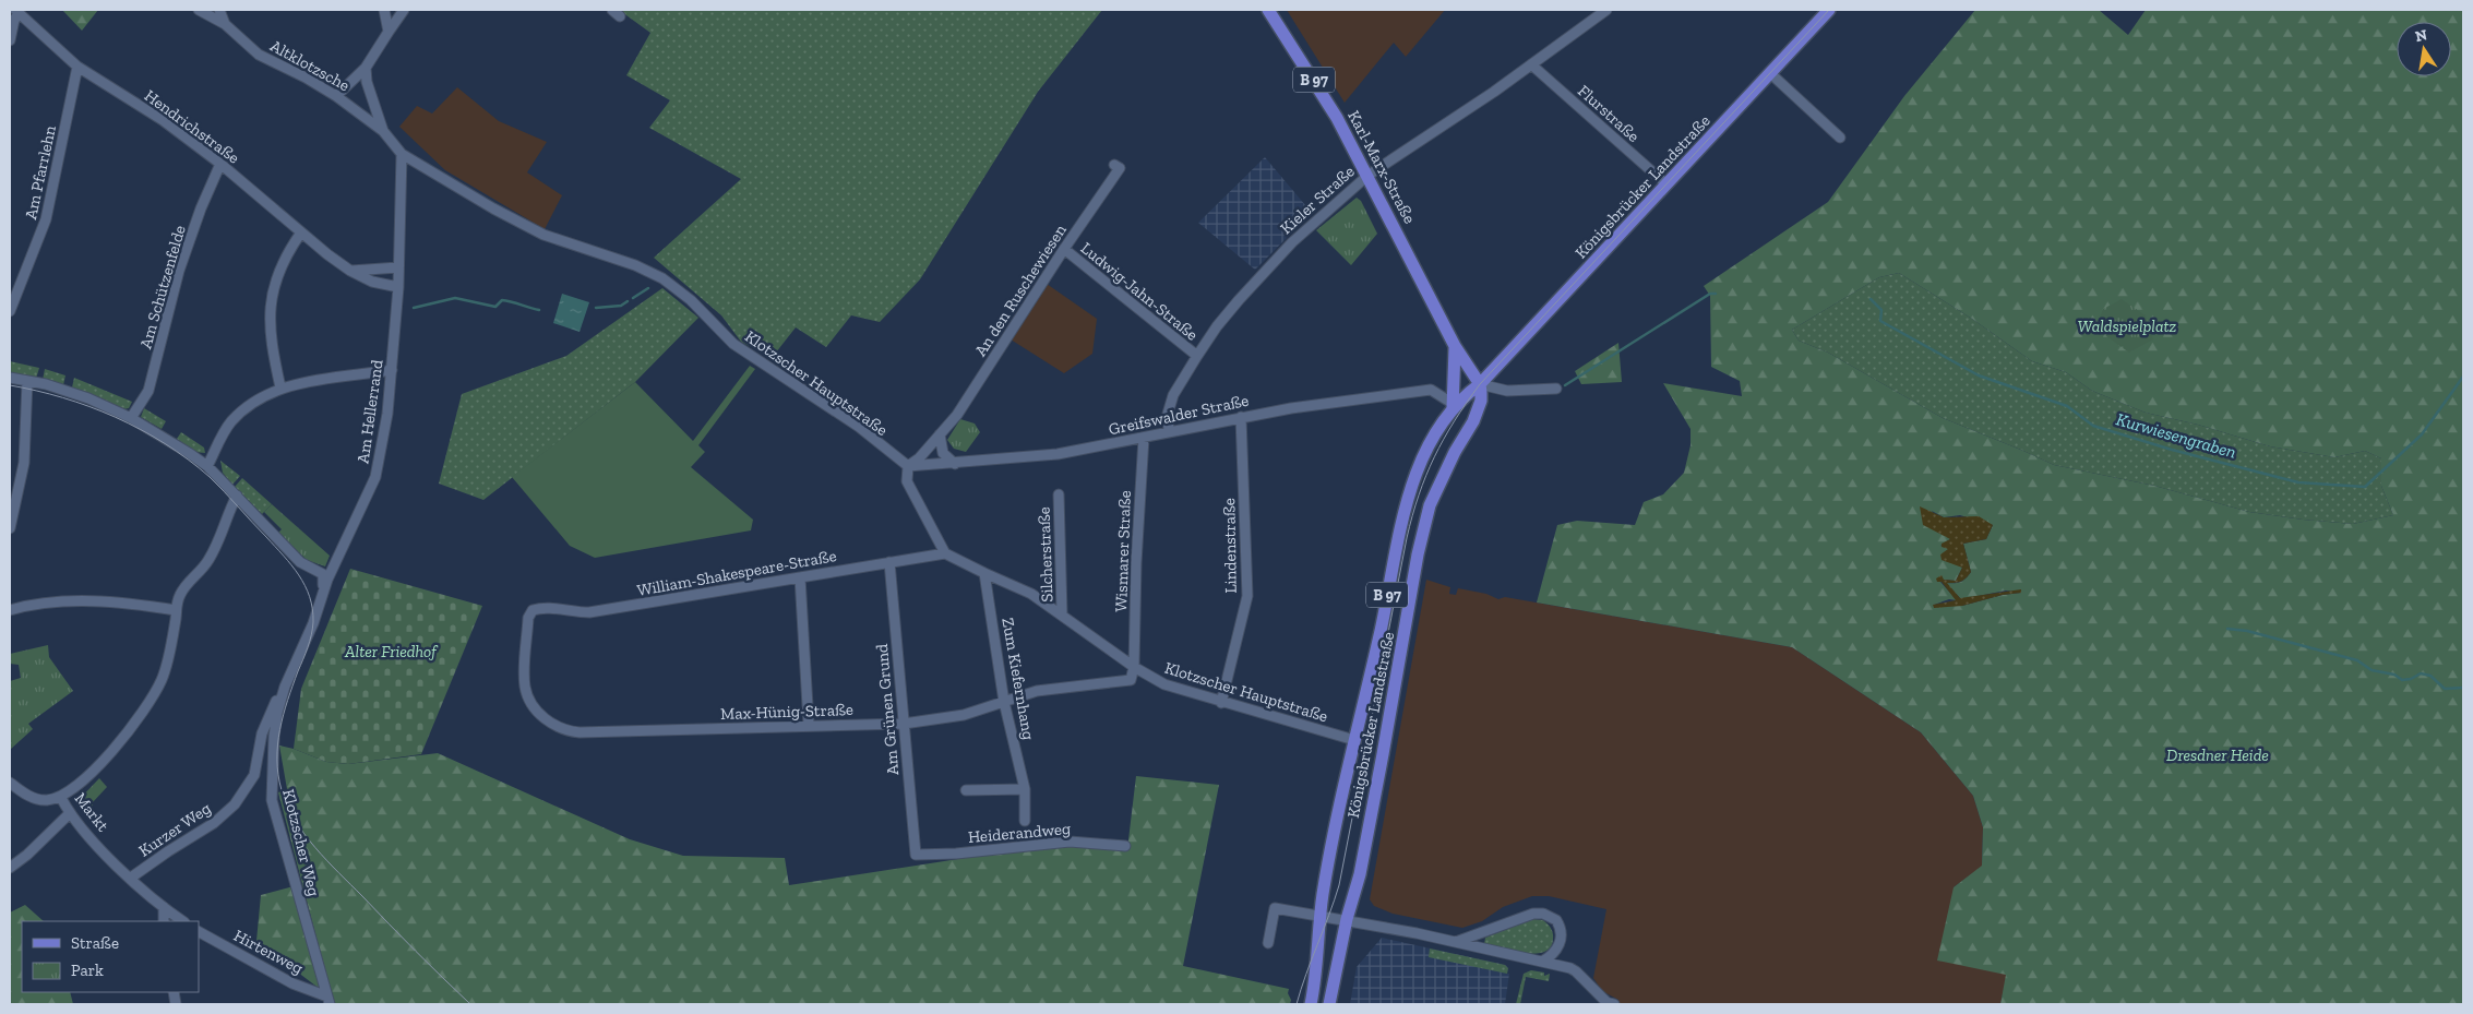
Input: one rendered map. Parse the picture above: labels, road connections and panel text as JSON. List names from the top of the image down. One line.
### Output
{"streets":{"main road":["B 97","Karl-Marx-Straße","Königsbrücker Landstraße"],"street":["Altklotzsche","Flurstraße","Hendrichstraße","Am Pfarrlehn","Kieler Straße","Am Schützenfelde","An den Ruschewiesen","Ludwig-Jahn-Straße","Klotzscher Hauptstraße","Am Hellerrand","Greifswalder Straße","Lindenstraße","Wismarer Straße","Silcherstraße","William-Shakespeare-Straße","Zum Kiefernhang","Am Grünen Grund","Max-Hünig-Straße","Markt","Kurzer Weg","Heiderandweg","Klotzscher Weg","Hirtenweg"]},"crossings":[["Altklotzsche","Klotzscher Hauptstraße"],["Altklotzsche","Am Hellerrand"],["B 97","Karl-Marx-Straße"],["B 97","Königsbrücker Landstraße"],["B 97","Greifswalder Straße"],["Flurstraße","Königsbrücker Landstraße"],["Flurstraße","Kieler Straße"],["Hendrichstraße","Am Pfarrlehn"],["Hendrichstraße","Am Schützenfelde"],["Hendrichstraße","Am Hellerrand"],["Karl-Marx-Straße","Königsbrücker Landstraße"],["Karl-Marx-Straße","Kieler Straße"],["Karl-Marx-Straße","Greifswalder Straße"],["Königsbrücker Landstraße","Klotzscher Hauptstraße"],["Königsbrücker Landstraße","Greifswalder Straße"],["Kieler Straße","Ludwig-Jahn-Straße"],["Kieler Straße","Greifswalder Straße"],["An den Ruschewiesen","Ludwig-Jahn-Straße"],["An den Ruschewiesen","Klotzscher Hauptstraße"],["An den Ruschewiesen","Greifswalder Straße"],["Klotzscher Hauptstraße","Am Hellerrand"],["Klotzscher Hauptstraße","Greifswalder Straße"],["Klotzscher Hauptstraße","Lindenstraße"],["Klotzscher Hauptstraße","Wismarer Straße"],["Klotzscher Hauptstraße","Silcherstraße"],["Klotzscher Hauptstraße","William-Shakespeare-Straße"],["Klotzscher Hauptstraße","Zum Kiefernhang"],["Klotzscher Hauptstraße","Max-Hünig-Straße"],["Am Hellerrand","Kurzer Weg"],["Am Hellerrand","Klotzscher Weg"],["Greifswalder Straße","Lindenstraße"],["Greifswalder Straße","Wismarer Straße"],["Wismarer Straße","Max-Hünig-Straße"],["William-Shakespeare-Straße","Am Grünen Grund"],["William-Shakespeare-Straße","Max-Hünig-Straße"],["Zum Kiefernhang","Max-Hünig-Straße"],["Am Grünen Grund","Max-Hünig-Straße"],["Am Grünen Grund","Heiderandweg"],["Markt","Kurzer Weg"],["Kurzer Weg","Klotzscher Weg"],["Klotzscher Weg","Hirtenweg"]],"water":["Kurwiesengraben"],"parks":["Waldspielplatz","Alter Friedhof","Dresdner Heide"],"legend":["Straße","Park"],"north":"top"}
